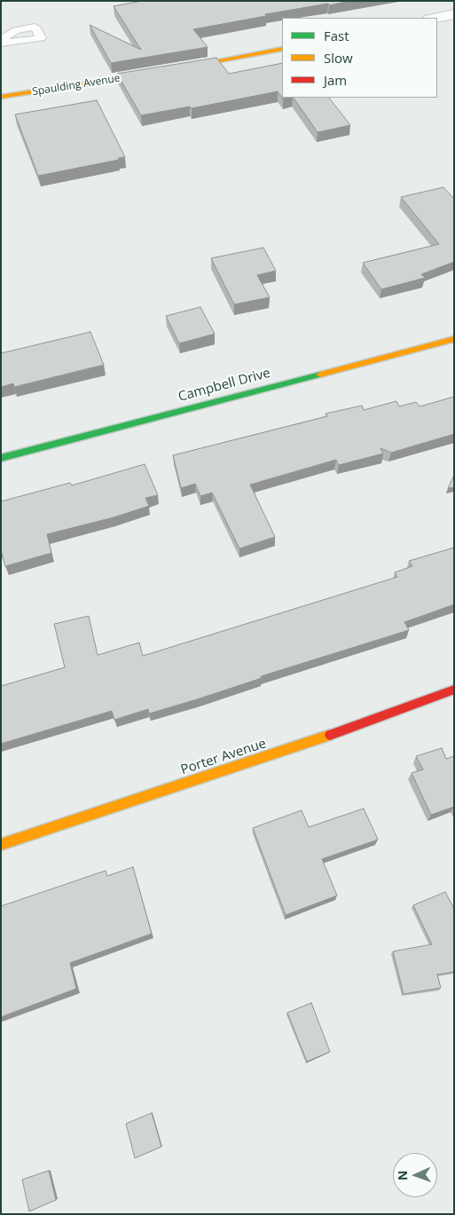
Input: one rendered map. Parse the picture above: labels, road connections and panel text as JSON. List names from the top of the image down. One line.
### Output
{"streets":{"street":["Spaulding Avenue","Campbell Drive","Porter Avenue"]},"legend":["Fast","Slow","Jam"],"north":"left"}
